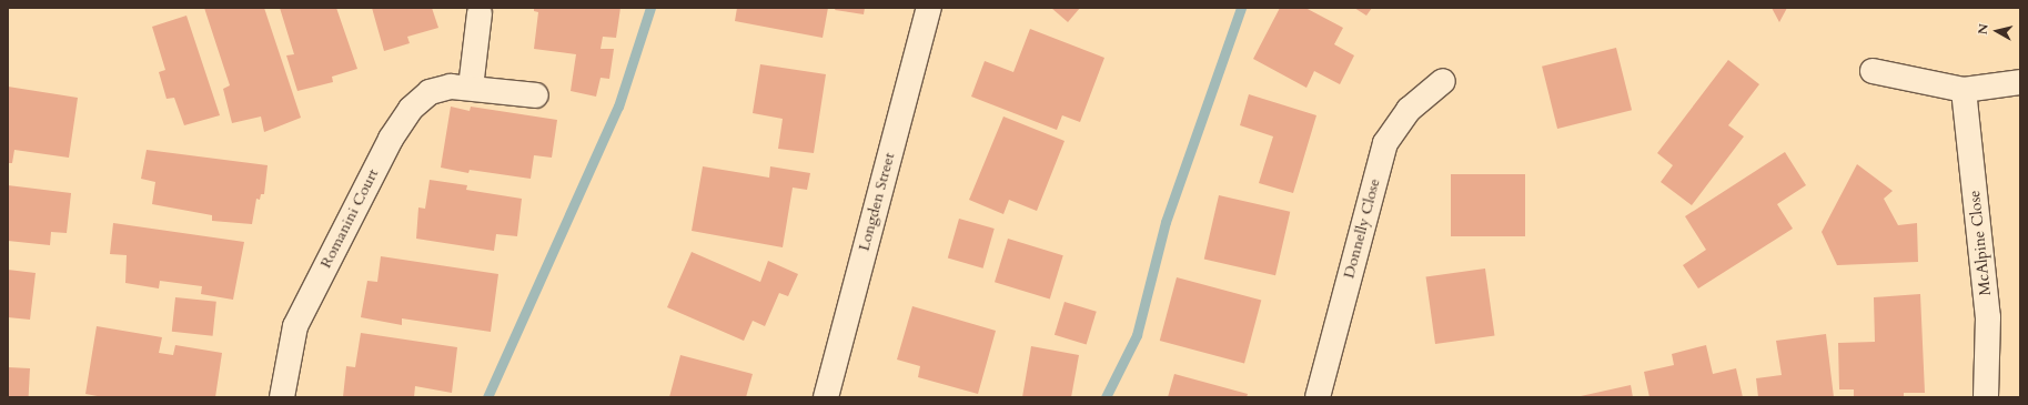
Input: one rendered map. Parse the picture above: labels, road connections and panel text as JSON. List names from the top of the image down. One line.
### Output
{"streets":{"street":["Longden Street","Romanini Court","Donnelly Close","McAlpine Close"]},"north":"left"}
